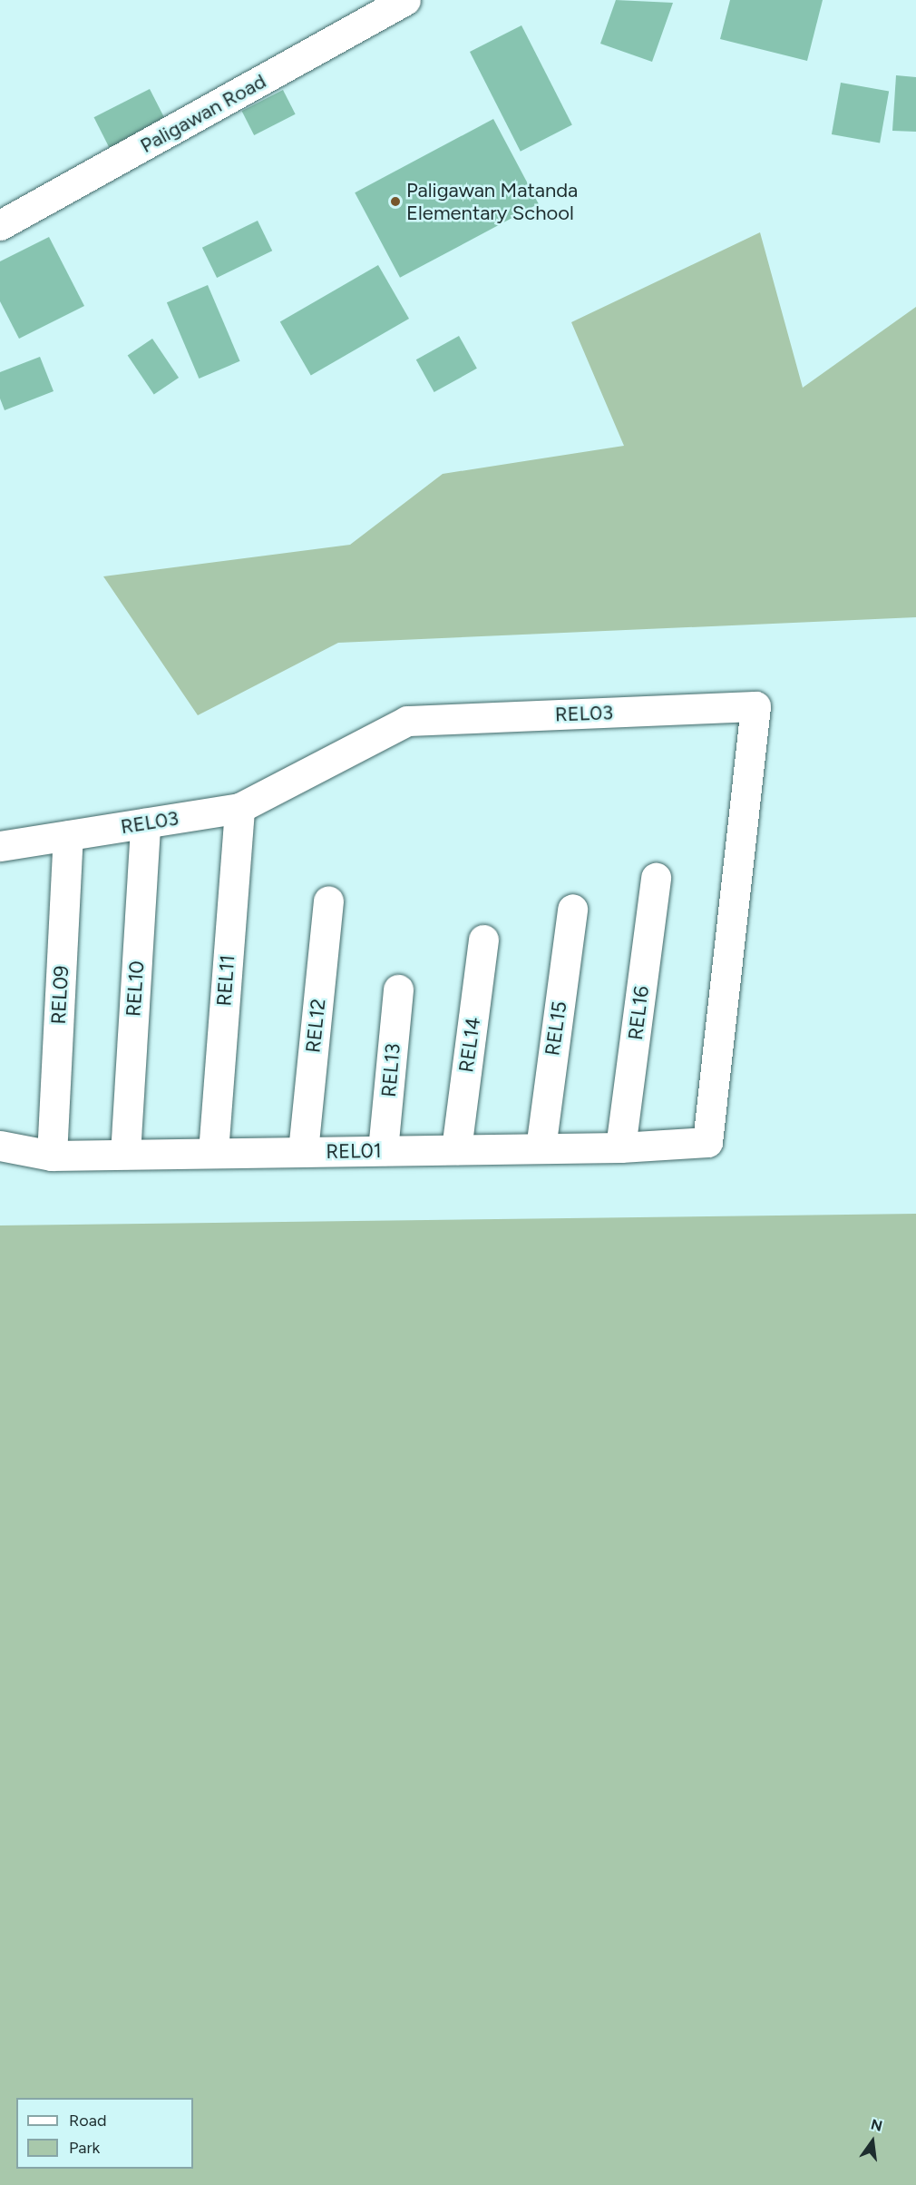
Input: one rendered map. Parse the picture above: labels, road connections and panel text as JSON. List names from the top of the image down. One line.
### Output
{"streets":{"street":["Paligawan Road","REL03","REL11","REL10","REL09","REL16","REL12","REL15","REL14","REL13","REL01"]},"crossings":[["REL03","REL11"],["REL03","REL10"],["REL03","REL09"],["REL03","REL01"],["REL11","REL01"],["REL10","REL01"],["REL09","REL01"],["REL16","REL01"],["REL12","REL01"],["REL15","REL01"],["REL14","REL01"],["REL13","REL01"]],"places":["Paligawan Matanda Elementary School"],"legend":["Road","Park"],"north":"top"}
